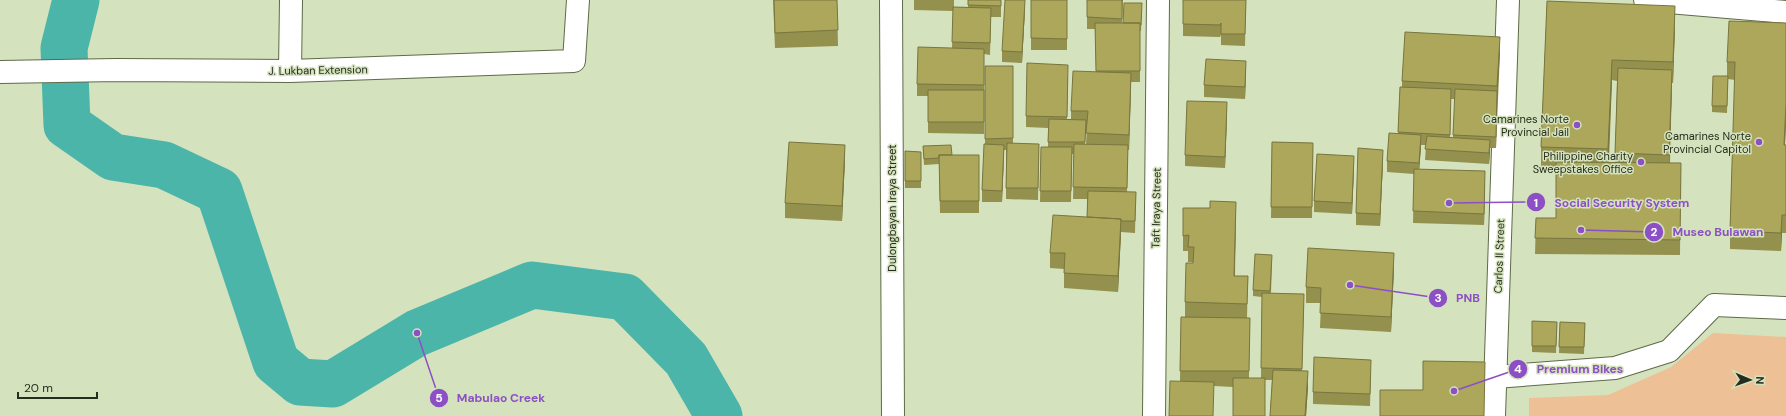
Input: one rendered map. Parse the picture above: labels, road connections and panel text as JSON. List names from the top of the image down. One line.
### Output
{"streets":{"street":["J. Lukban Extension","Dulongbayan Iraya Street","Taft Iraya Street","Carlos II Street"]},"places":["Camarines Norte Provincial Jail","Camarines Norte Provincial Capitol","Philippine Charity Sweepstakes Office","Social Security System","Museo Bulawan","PNB","Mabulao Creek","Premium Bikes"],"scale_bar":"20 m","north":"right"}
